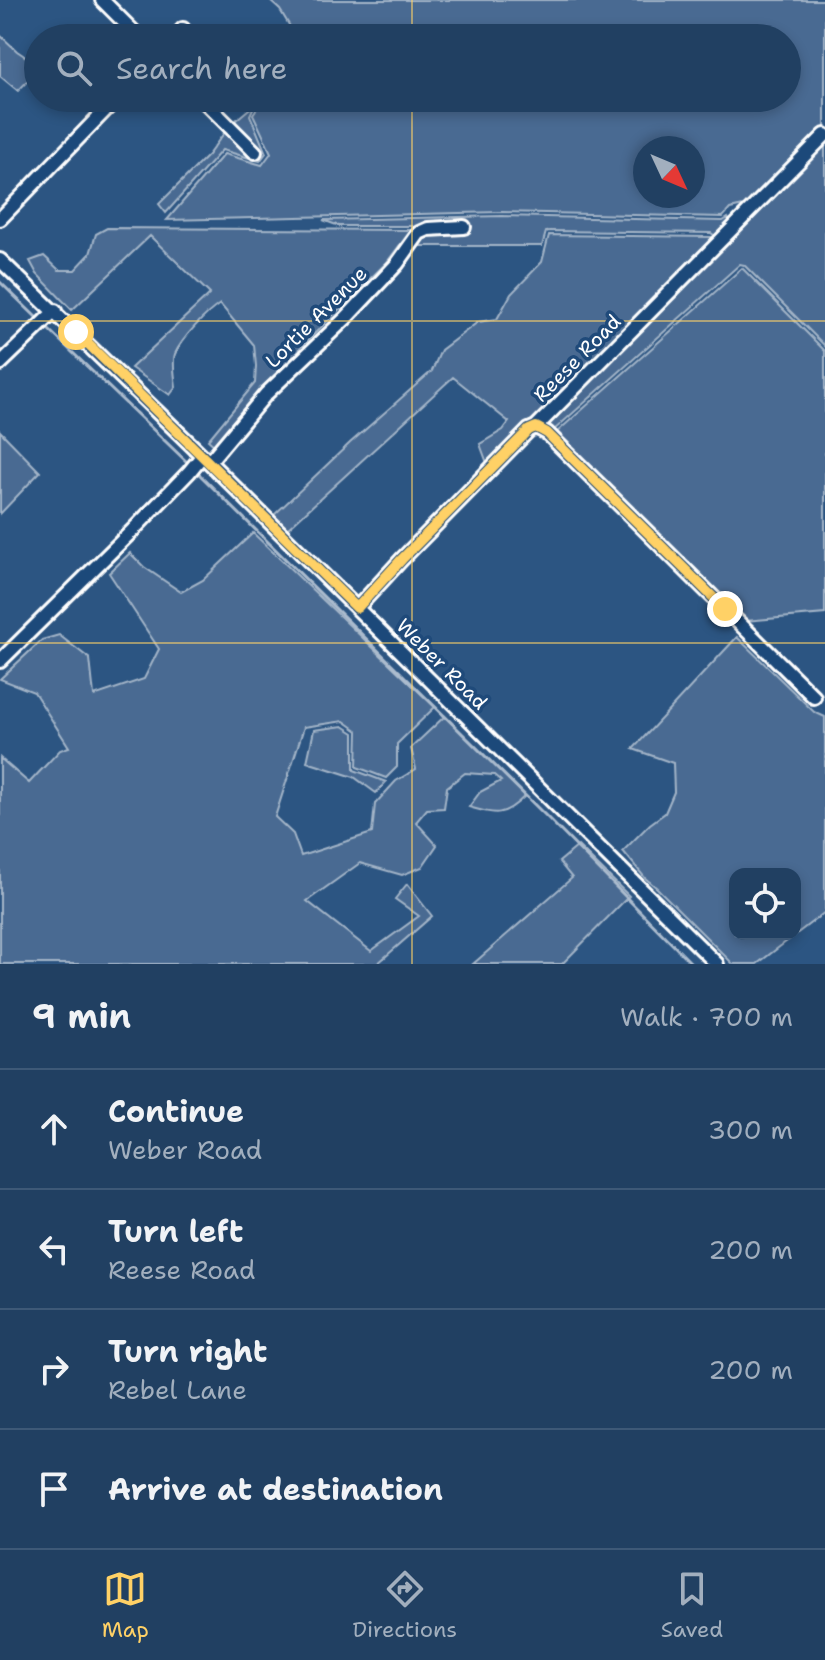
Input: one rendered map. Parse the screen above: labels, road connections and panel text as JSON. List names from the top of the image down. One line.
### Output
{"streets":{"street":["Lortie Avenue","Reese Road","Weber Road"]},"crossings":[["Lortie Avenue","Weber Road"],["Reese Road","Weber Road"]],"north":"bottom right","page":{"search":"Search here","heading":["9 min","Walk · 700 m"],"list":[["Continue","Weber Road","300 m"],["Turn left","Reese Road","200 m"],["Turn right","Rebel Lane","200 m"],"Arrive at destination"],"nav":["Map","Directions","Saved"]}}
